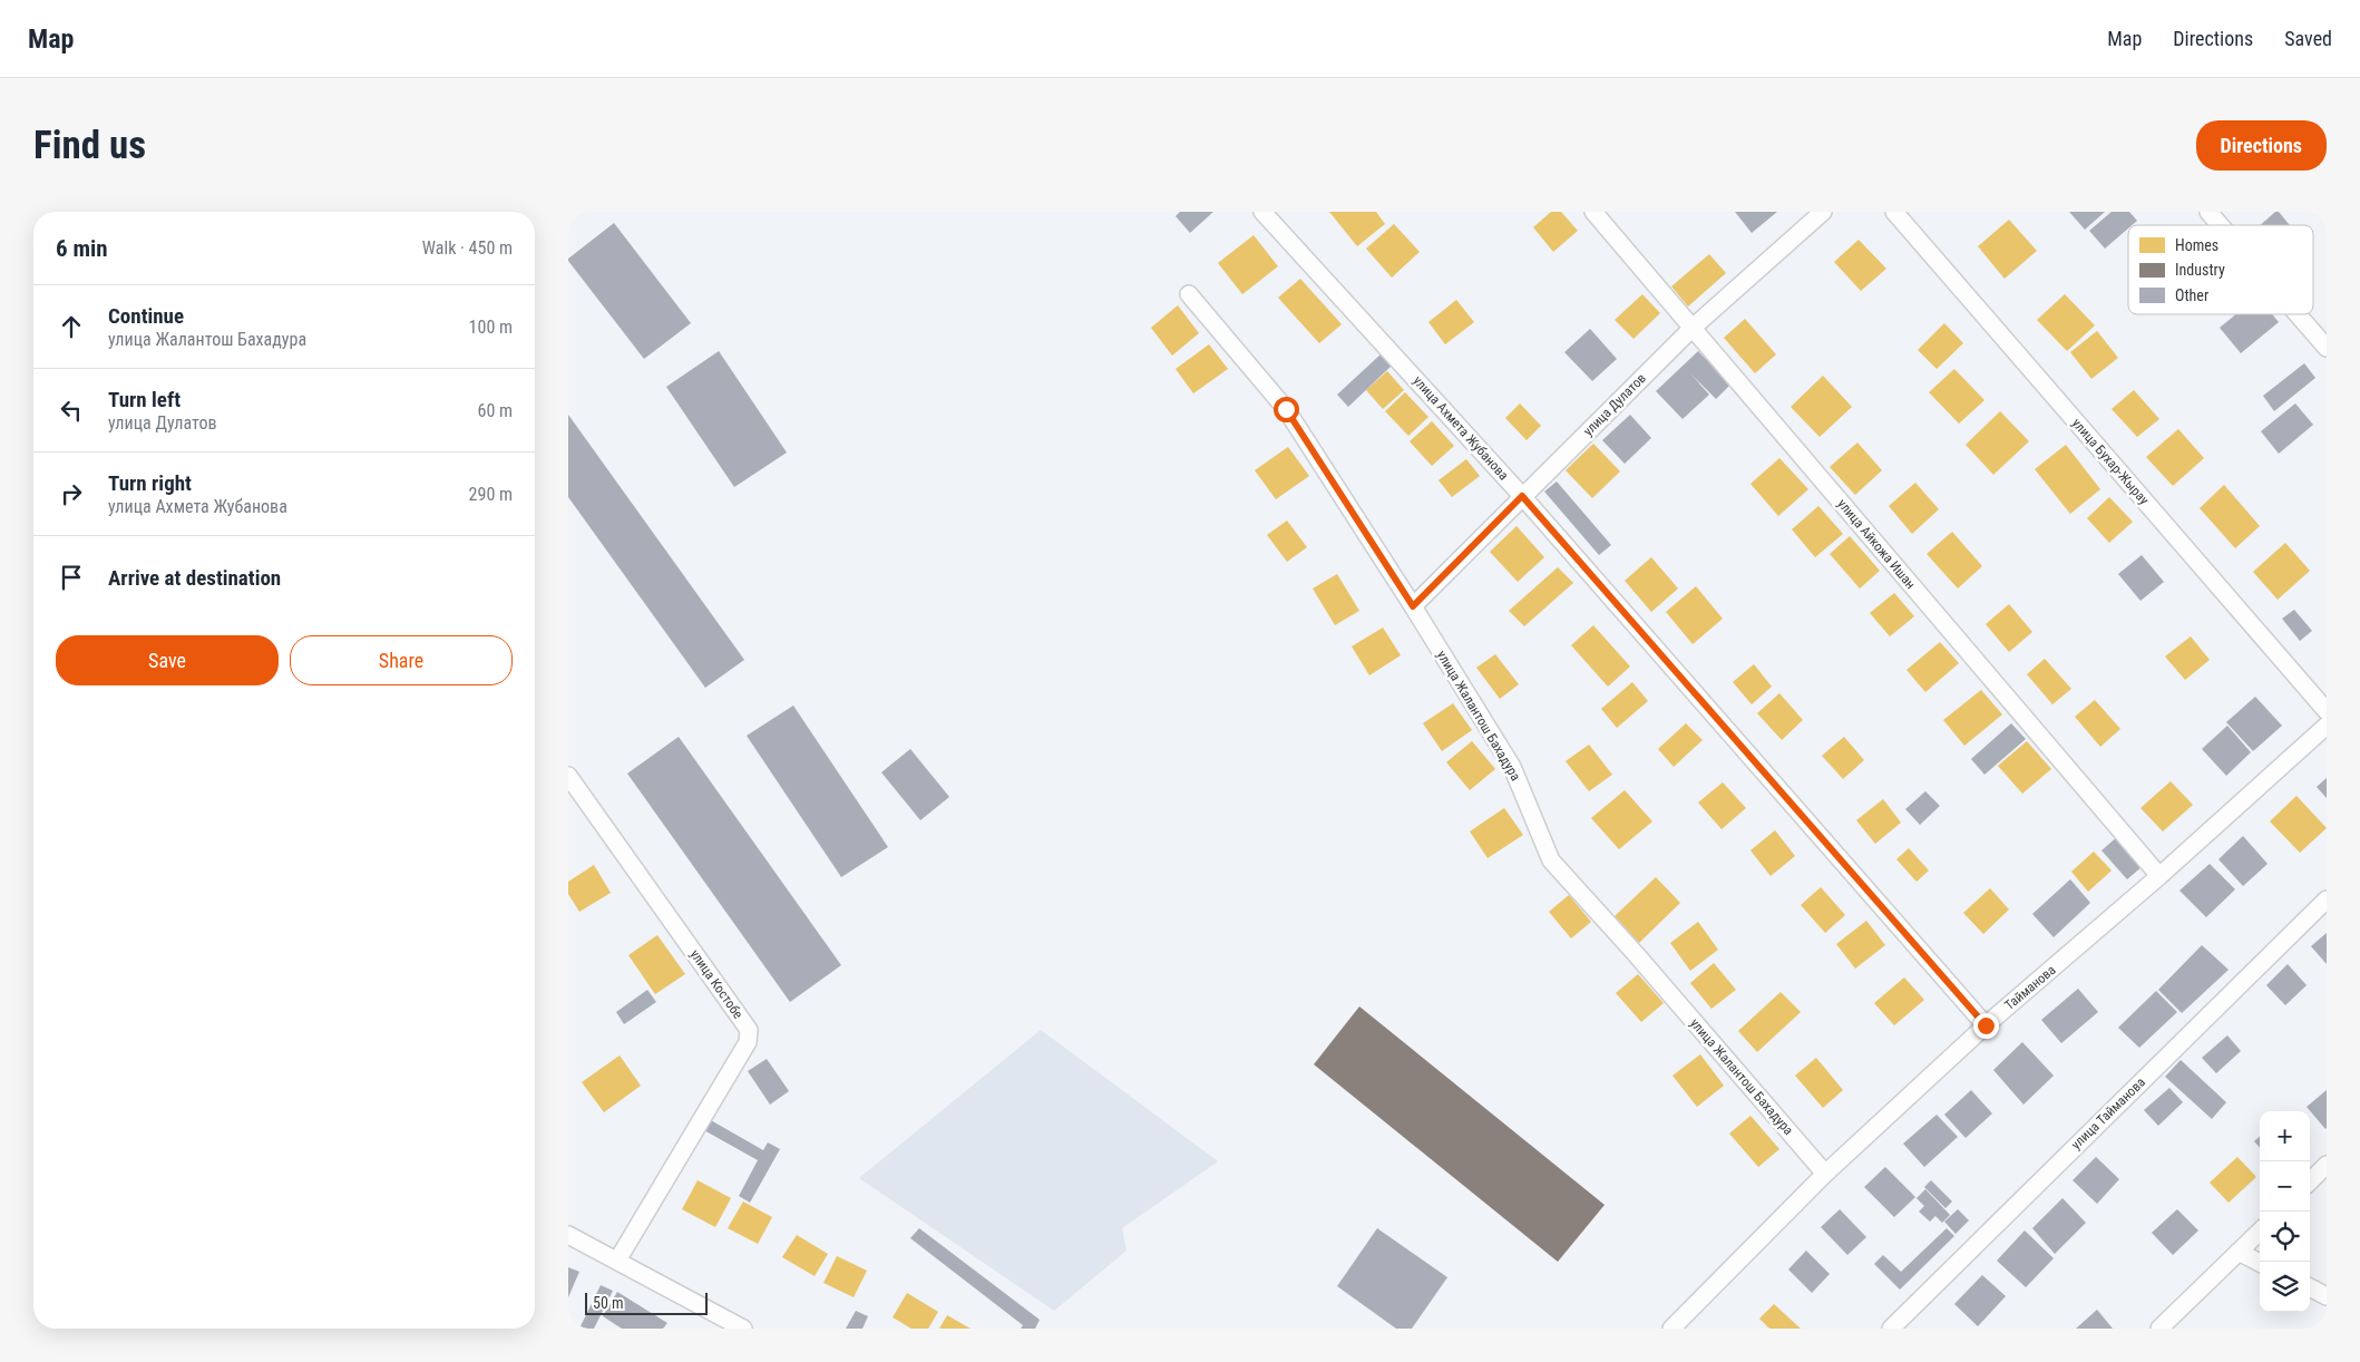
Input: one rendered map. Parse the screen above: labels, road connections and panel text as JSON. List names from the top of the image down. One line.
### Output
{"streets":{"street":["улица Дулатов","улица Ахмета Жубанова","улица Бухар-Жырау","улица Айкожа Ишан","улица Жалантош Бахадура","улица Костобе","Тайманова","улица Тайманова"]},"crossings":[["улица Дулатов","улица Ахмета Жубанова"],["улица Дулатов","улица Айкожа Ишан"],["улица Дулатов","улица Жалантош Бахадура"],["улица Ахмета Жубанова","Тайманова"],["улица Айкожа Ишан","Тайманова"],["улица Жалантош Бахадура","Тайманова"]],"legend":["Homes","Industry","Other"],"scale_bar":"50 m","page":{"header":"Map","nav":["Map","Directions","Saved"],"buttons":["Directions",["Save","Share"]],"title":"Find us","heading":["6 min","Walk · 450 m"],"list":[["Continue","улица Жалантош Бахадура","100 m"],["Turn left","улица Дулатов","60 m"],["Turn right","улица Ахмета Жубанова","290 m"],"Arrive at destination"],"map_buttons":["+","−"],"scale":"50 m"}}
